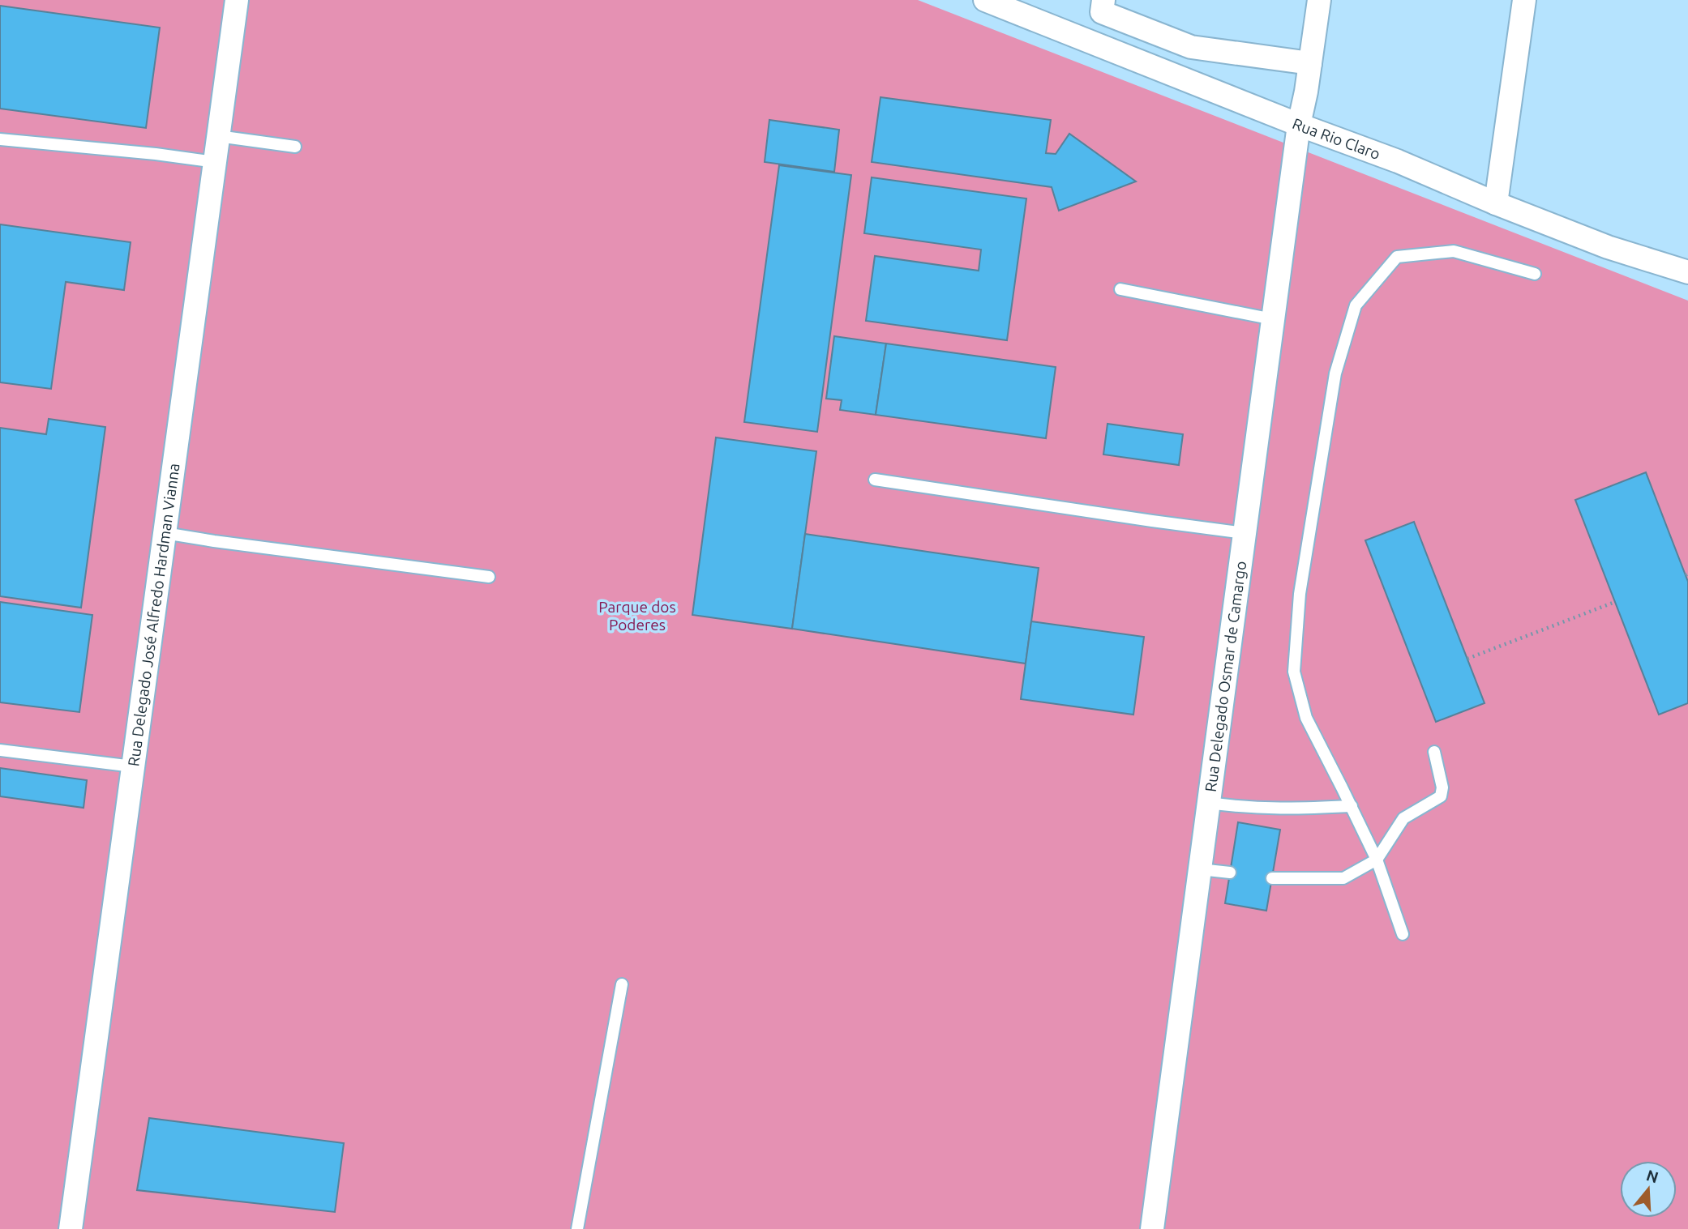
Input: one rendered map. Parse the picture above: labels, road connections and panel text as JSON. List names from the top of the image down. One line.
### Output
{"streets":{"street":["Rua Rio Claro","Rua Delegado José Alfredo Hardman Vianna","Rua Delegado Osmar de Camargo"]},"crossings":[["Rua Rio Claro","Rua Delegado Osmar de Camargo"]],"parks":["Parque dos Poderes"],"north":"top"}
